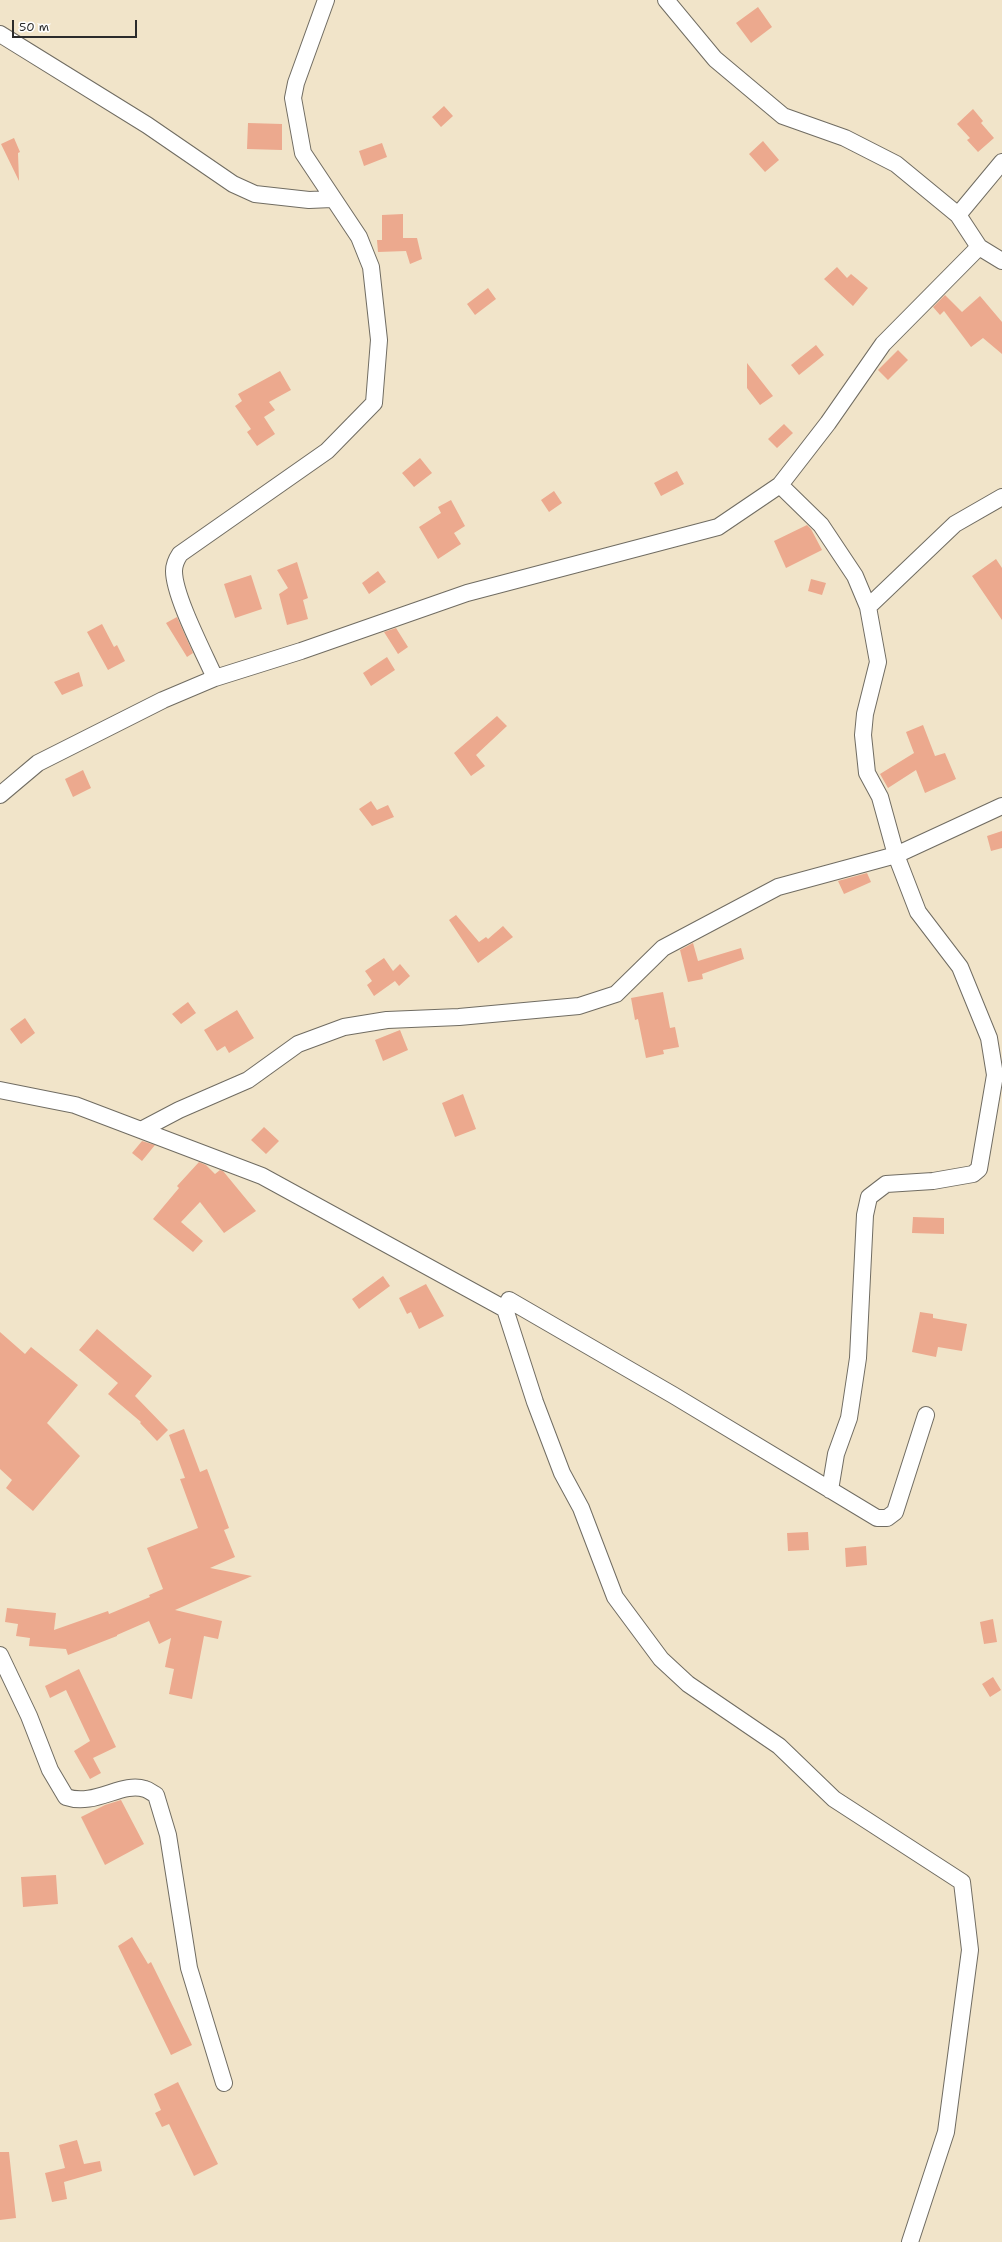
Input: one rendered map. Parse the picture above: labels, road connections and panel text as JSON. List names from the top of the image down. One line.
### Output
{"scale_bar":"50 m"}
